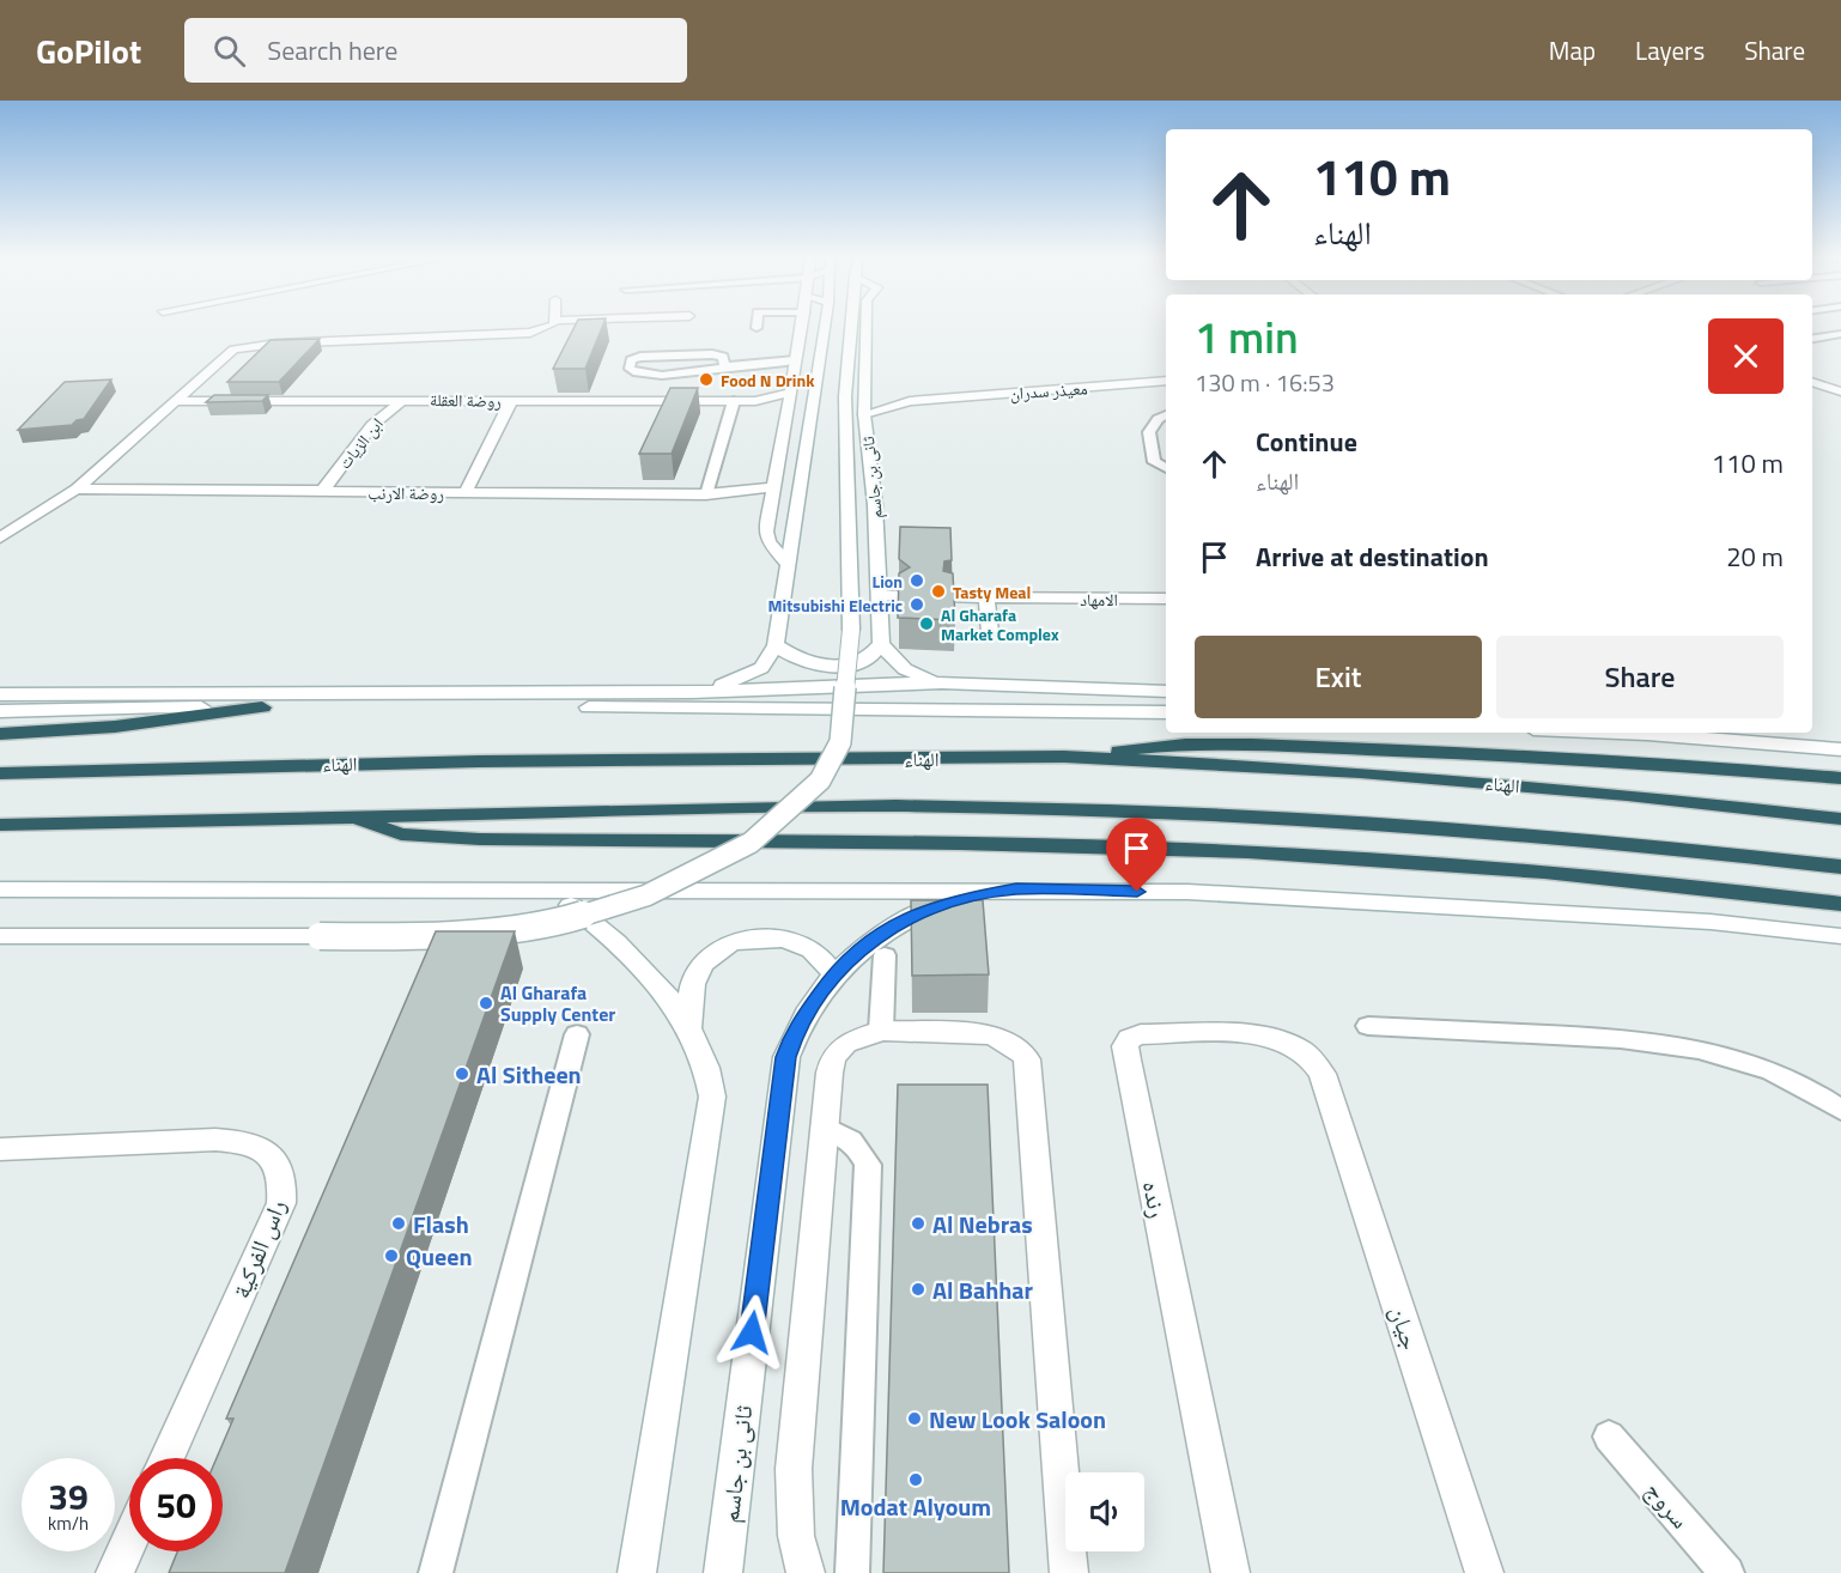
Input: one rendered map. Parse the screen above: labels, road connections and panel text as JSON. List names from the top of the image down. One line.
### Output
{"streets":{"highway":["الهناء"],"main road":["معيذر سدران","روضة العقلة","ابن الزيات","ثانى بن جاسم","روضة الارنب","الامهاد","رنده","راس الفركية","جيان"],"lane":["سروج"]},"crossings":[["معيذر سدران","ثانى بن جاسم"],["روضة العقلة","ابن الزيات"],["ابن الزيات","روضة الارنب"],["رنده","جيان"]],"places":["Food N Drink","Lion","Tasty Meal","Mitsubishi Electric","Al Gharafa Market Complex","Al Gharafa Supply Center","Al Sitheen","Flash","Al Nebras","Queen","Al Bahhar","New Look Saloon","Modat Alyoum"],"page":{"header":"GoPilot","search":"Search here","nav":["Map","Layers","Share"],"turn":["110 m","الهناء"],"heading":["1 min","130 m · 16:53"],"list":[{"name":"Continue","note":"الهناء","value":"110 m"},{"name":"Arrive at destination","value":"20 m"}],"buttons":["Exit","Share"],"speed":"39 km/h","limit":"50"}}
